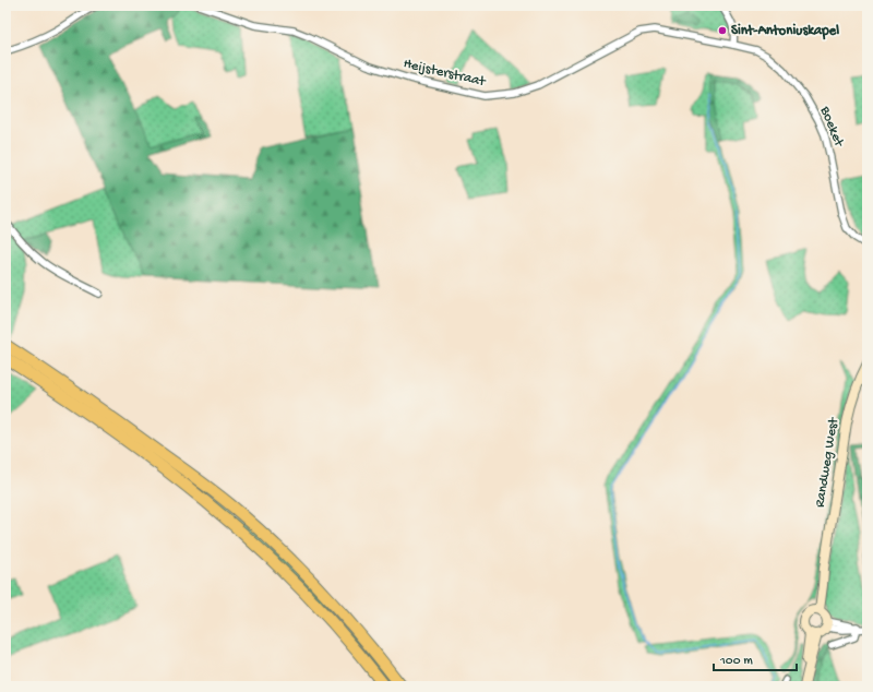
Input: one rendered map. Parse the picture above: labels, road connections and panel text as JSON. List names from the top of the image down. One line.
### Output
{"streets":{"street":["Heijsterstraat","Boeket","Randweg West"]},"crossings":[["Heijsterstraat","Boeket"]],"places":["Sint-Antoniuskapel"],"scale_bar":"100 m"}
